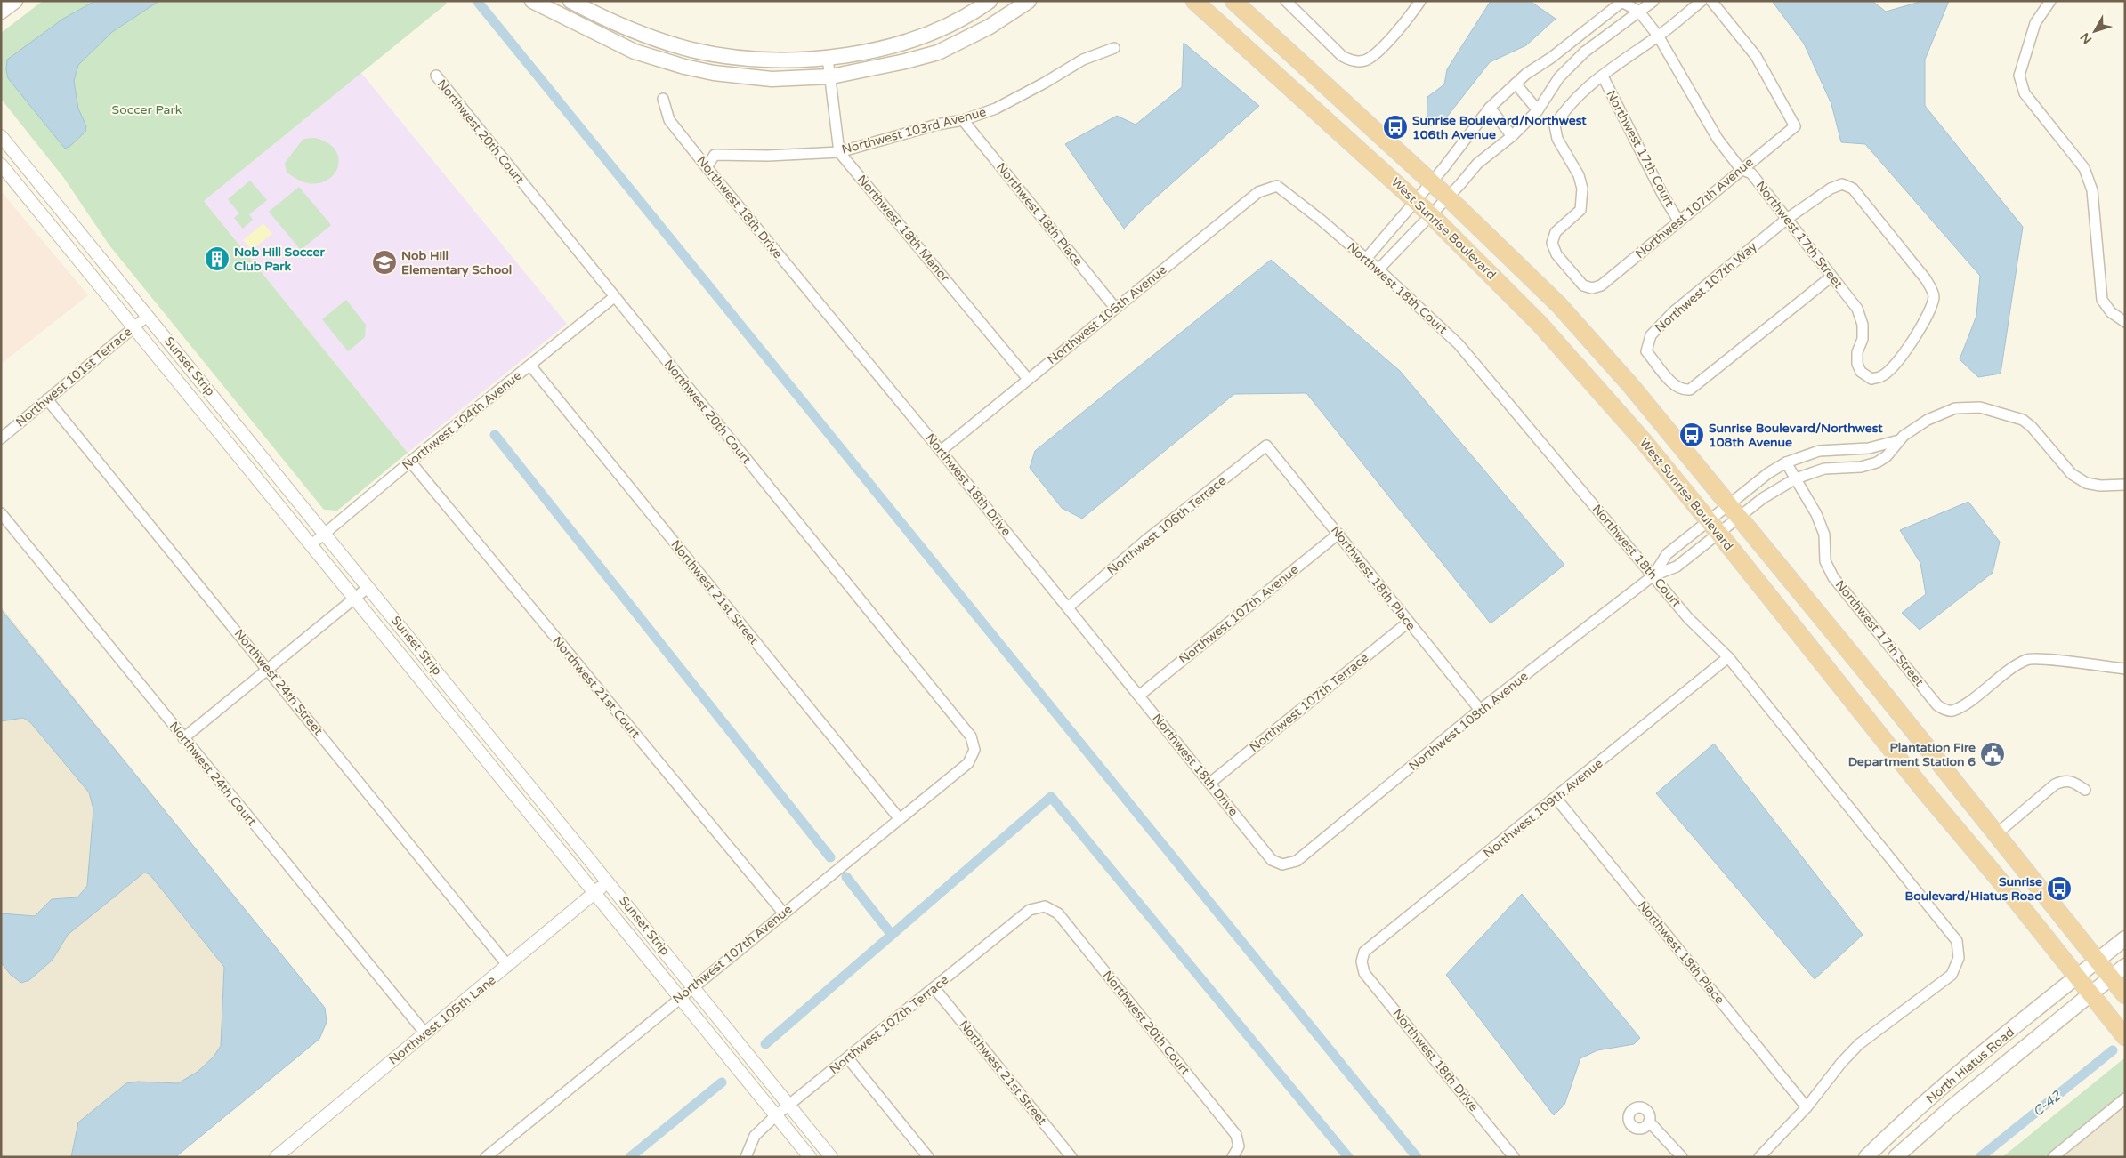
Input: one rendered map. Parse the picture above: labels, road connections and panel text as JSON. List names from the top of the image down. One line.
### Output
{"streets":{"highway":["West Sunrise Boulevard"],"main road":["North Hiatus Road"],"street":["Northwest 103rd Avenue","Northwest 20th Court","Northwest 17th Court","Northwest 18th Drive","Northwest 107th Avenue","Northwest 18th Place","Northwest 18th Manor","Northwest 17th Street","Northwest 107th Way","Northwest 18th Court","Northwest 105th Avenue","Sunset Strip","Northwest 101st Terrace","Northwest 104th Avenue","Northwest 106th Terrace","Northwest 21st Street","Northwest 24th Street","Northwest 21st Court","Northwest 107th Terrace","Northwest 108th Avenue","Northwest 24th Court","Northwest 109th Avenue","Northwest 105th Lane"]},"crossings":[["Northwest 103rd Avenue","Northwest 18th Drive"],["Northwest 103rd Avenue","Northwest 18th Place"],["Northwest 103rd Avenue","Northwest 18th Manor"],["Northwest 20th Court","Northwest 107th Avenue"],["Northwest 20th Court","Northwest 104th Avenue"],["Northwest 20th Court","Northwest 107th Terrace"],["Northwest 17th Court","Northwest 107th Avenue"],["Northwest 18th Drive","Northwest 107th Avenue"],["Northwest 18th Drive","Northwest 105th Avenue"],["Northwest 18th Drive","Northwest 106th Terrace"],["Northwest 18th Drive","Northwest 107th Terrace"],["Northwest 18th Drive","Northwest 108th Avenue"],["Northwest 18th Drive","Northwest 109th Avenue"],["Northwest 107th Avenue","Northwest 18th Place"],["Northwest 107th Avenue","Northwest 17th Street"],["Northwest 107th Avenue","Sunset Strip"],["Northwest 107th Avenue","Northwest 21st Street"],["Northwest 107th Avenue","Northwest 21st Court"],["Northwest 18th Place","Northwest 18th Court"],["Northwest 18th Place","Northwest 105th Avenue"],["Northwest 18th Place","Northwest 106th Terrace"],["Northwest 18th Place","Northwest 107th Terrace"],["Northwest 18th Place","Northwest 108th Avenue"],["Northwest 18th Place","Northwest 109th Avenue"],["Northwest 18th Manor","Northwest 105th Avenue"],["West Sunrise Boulevard","Northwest 108th Avenue"],["West Sunrise Boulevard","North Hiatus Road"],["Northwest 17th Street","Northwest 107th Way"],["Northwest 17th Street","Northwest 108th Avenue"],["Northwest 18th Court","Northwest 105th Avenue"],["Northwest 18th Court","Northwest 108th Avenue"],["Northwest 18th Court","Northwest 109th Avenue"],["Sunset Strip","Northwest 101st Terrace"],["Sunset Strip","Northwest 104th Avenue"],["Sunset Strip","Northwest 107th Terrace"],["Sunset Strip","Northwest 105th Lane"],["Northwest 101st Terrace","Northwest 24th Street"],["Northwest 104th Avenue","Northwest 21st Street"],["Northwest 104th Avenue","Northwest 21st Court"],["Northwest 21st Street","Northwest 107th Terrace"],["Northwest 24th Street","Northwest 105th Lane"],["Northwest 24th Court","Northwest 105th Lane"]],"water":["C-42"],"parks":["Soccer Park"],"places":{"bus stop":["Sunrise Boulevard/Northwest 106th Avenue","Sunrise Boulevard/Northwest 108th Avenue","Sunrise Boulevard/Hiatus Road"],"building":["Nob Hill Soccer Club Park"],"school or university":["Nob Hill Elementary School"],"public building":["Plantation Fire Department Station 6"]},"north":"bottom left"}
